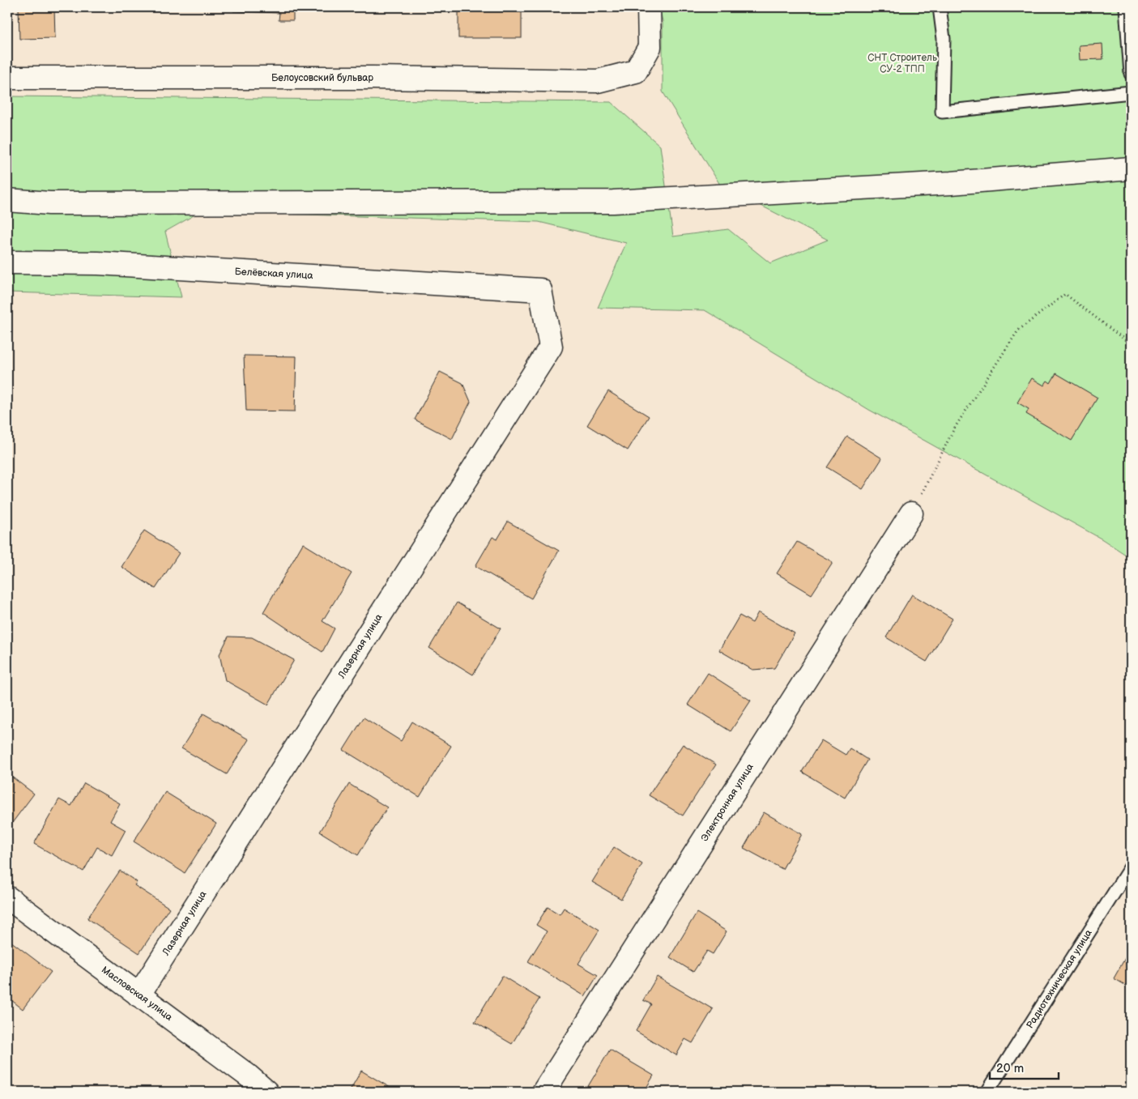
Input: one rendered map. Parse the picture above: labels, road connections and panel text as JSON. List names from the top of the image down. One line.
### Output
{"streets":{"street":["Белоусовский бульвар","Белёвская улица","Лазерная улица","Электронная улица","Масловская улица"],"lane":["Радиотехническая улица"]},"crossings":[["Белёвская улица","Лазерная улица"],["Лазерная улица","Масловская улица"]],"parks":["СНТ Строитель СУ-2 ТПП"],"scale_bar":"20 m"}
